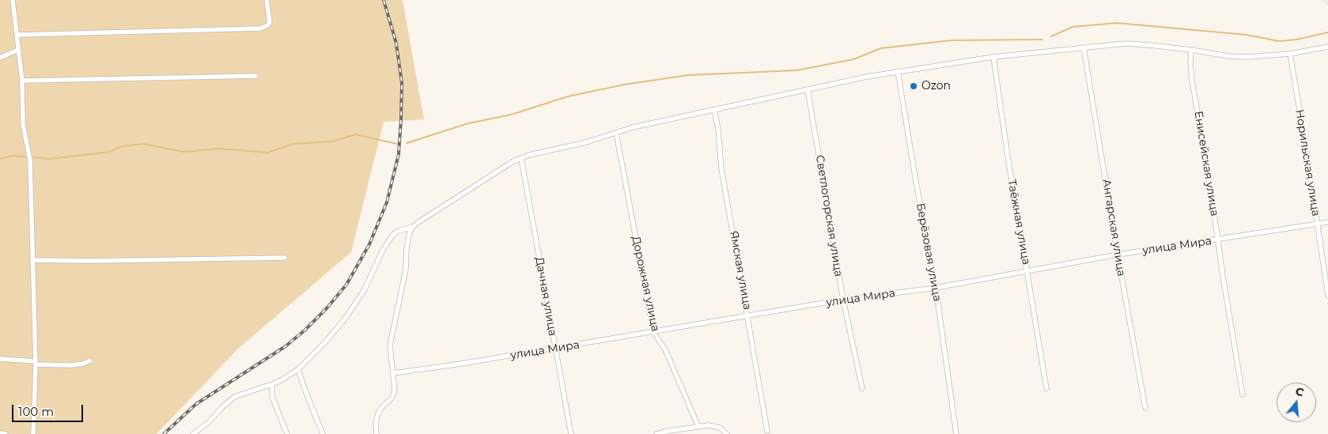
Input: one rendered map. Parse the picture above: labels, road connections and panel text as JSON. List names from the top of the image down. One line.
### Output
{"streets":{"street":["Норильская улица","Енисейская улица","Светлогорская улица","Таёжная улица","Ангарская улица","улица Мира","Берёзовая улица","Ямская улица","Дорожная улица","Дачная улица"]},"crossings":[["Норильская улица","улица Мира"],["Енисейская улица","улица Мира"],["Светлогорская улица","улица Мира"],["Таёжная улица","улица Мира"],["Ангарская улица","улица Мира"],["улица Мира","Берёзовая улица"],["улица Мира","Ямская улица"],["улица Мира","Дорожная улица"],["улица Мира","Дачная улица"]],"places":["Ozon"],"scale_bar":"100 m","north":"top"}
